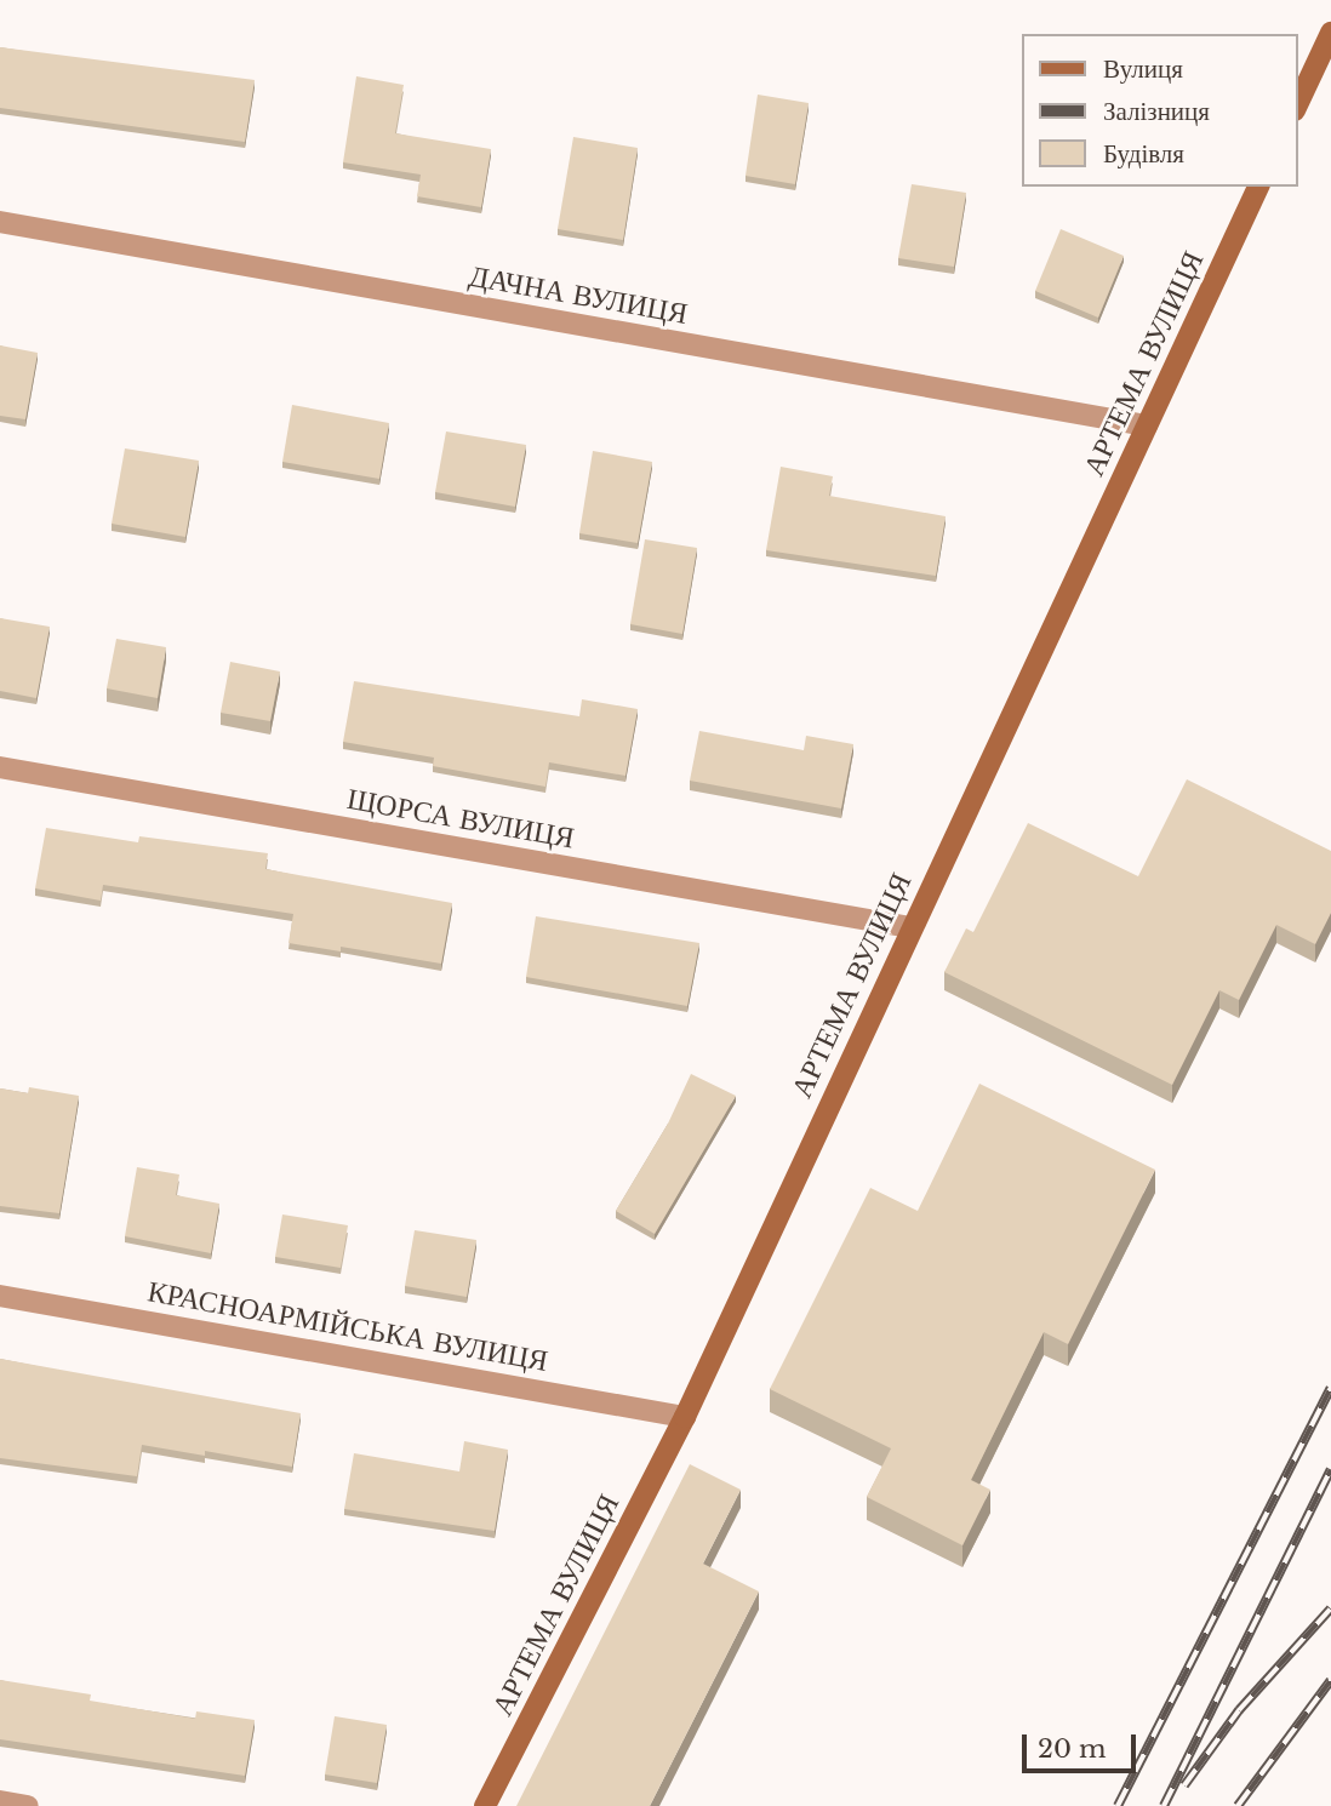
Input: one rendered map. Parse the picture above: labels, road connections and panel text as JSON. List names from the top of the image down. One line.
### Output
{"streets":{"main road":["АРТЕМА ВУЛИЦЯ"],"street":["ДАЧНА ВУЛИЦЯ","ЩОРСА ВУЛИЦЯ","КРАСНОАРМІЙСЬКА ВУЛИЦЯ"]},"crossings":[["ДАЧНА ВУЛИЦЯ","АРТЕМА ВУЛИЦЯ"],["АРТЕМА ВУЛИЦЯ","ЩОРСА ВУЛИЦЯ"],["АРТЕМА ВУЛИЦЯ","КРАСНОАРМІЙСЬКА ВУЛИЦЯ"]],"legend":["Вулиця","Залізниця","Будівля"],"scale_bar":"20 m"}
